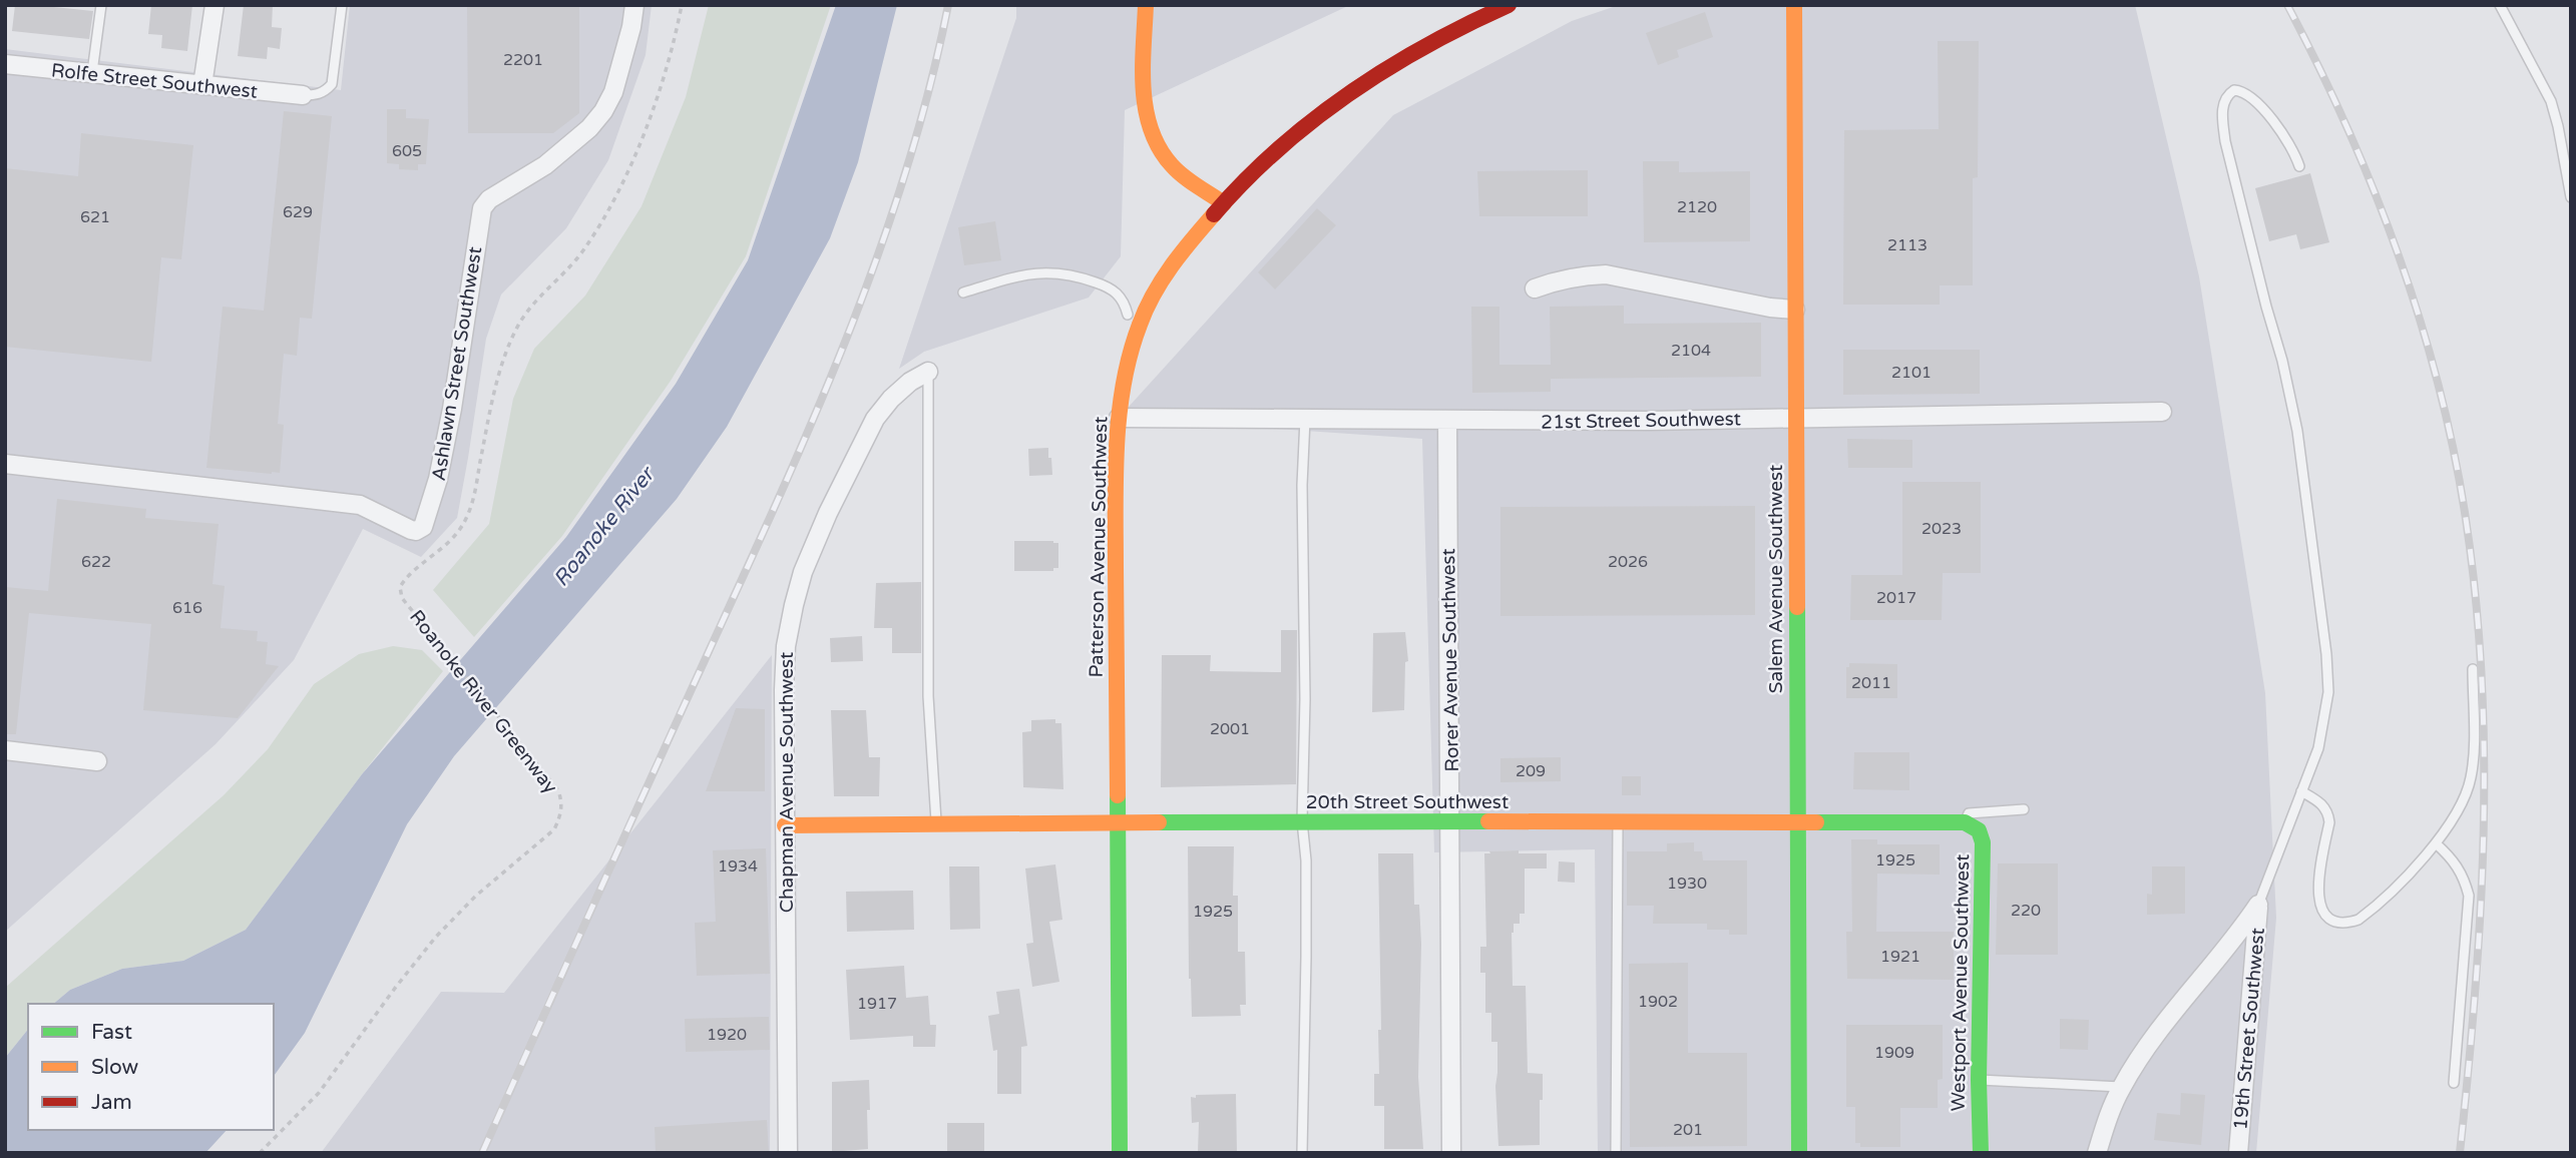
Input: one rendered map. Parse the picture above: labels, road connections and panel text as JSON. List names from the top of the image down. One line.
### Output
{"streets":{"street":["Rolfe Street Southwest","Ashlawn Street Southwest","21st Street Southwest","Patterson Avenue Southwest","Salem Avenue Southwest","Rorer Avenue Southwest","Chapman Avenue Southwest","20th Street Southwest","Westport Avenue Southwest","19th Street Southwest"],"path":["Roanoke River Greenway"]},"crossings":[["21st Street Southwest","Patterson Avenue Southwest"],["21st Street Southwest","Salem Avenue Southwest"],["21st Street Southwest","Rorer Avenue Southwest"],["Patterson Avenue Southwest","20th Street Southwest"],["Salem Avenue Southwest","20th Street Southwest"],["Rorer Avenue Southwest","20th Street Southwest"],["Chapman Avenue Southwest","20th Street Southwest"],["20th Street Southwest","Westport Avenue Southwest"]],"water":["Roanoke River"],"house_numbers":["2201","605","2120","629","621","2113","2104","2101","2023","622","2026","2017","616","2011","2001","209","1925","1934","1930","220","1925","1921","1902","1917","1920","1909","201"],"legend":["Fast","Slow","Jam"]}
